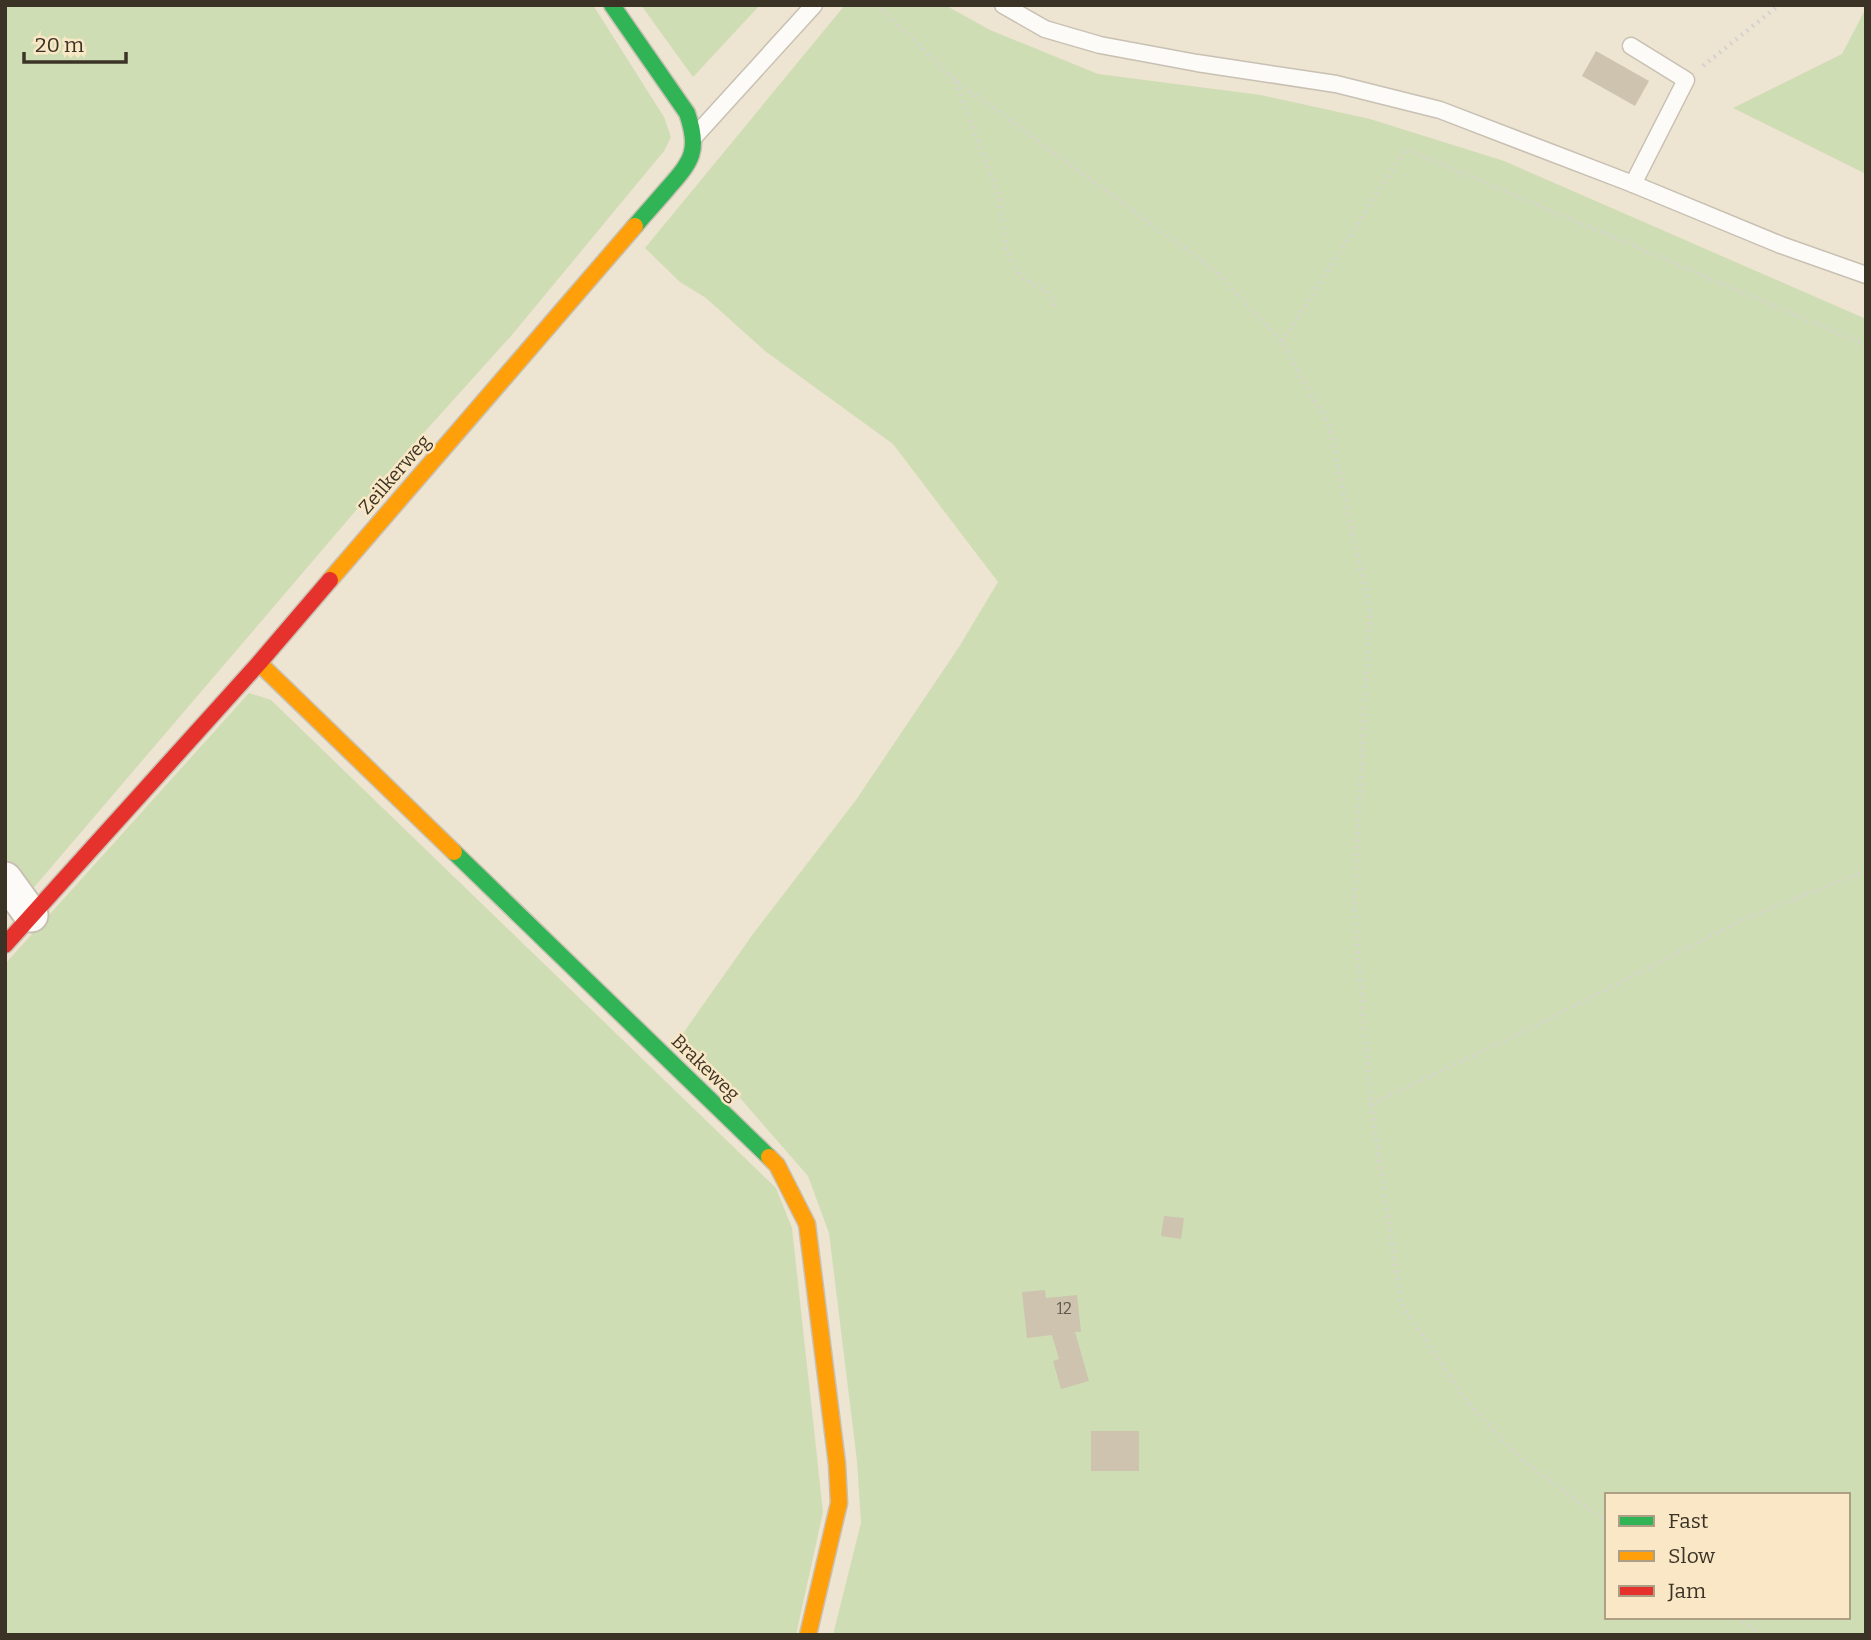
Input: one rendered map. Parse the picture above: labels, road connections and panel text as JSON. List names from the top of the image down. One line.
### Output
{"streets":{"street":["Zeilkerweg","Brakeweg"]},"crossings":[["Zeilkerweg","Brakeweg"]],"house_numbers":["12"],"legend":["Fast","Slow","Jam"],"scale_bar":"20 m"}
